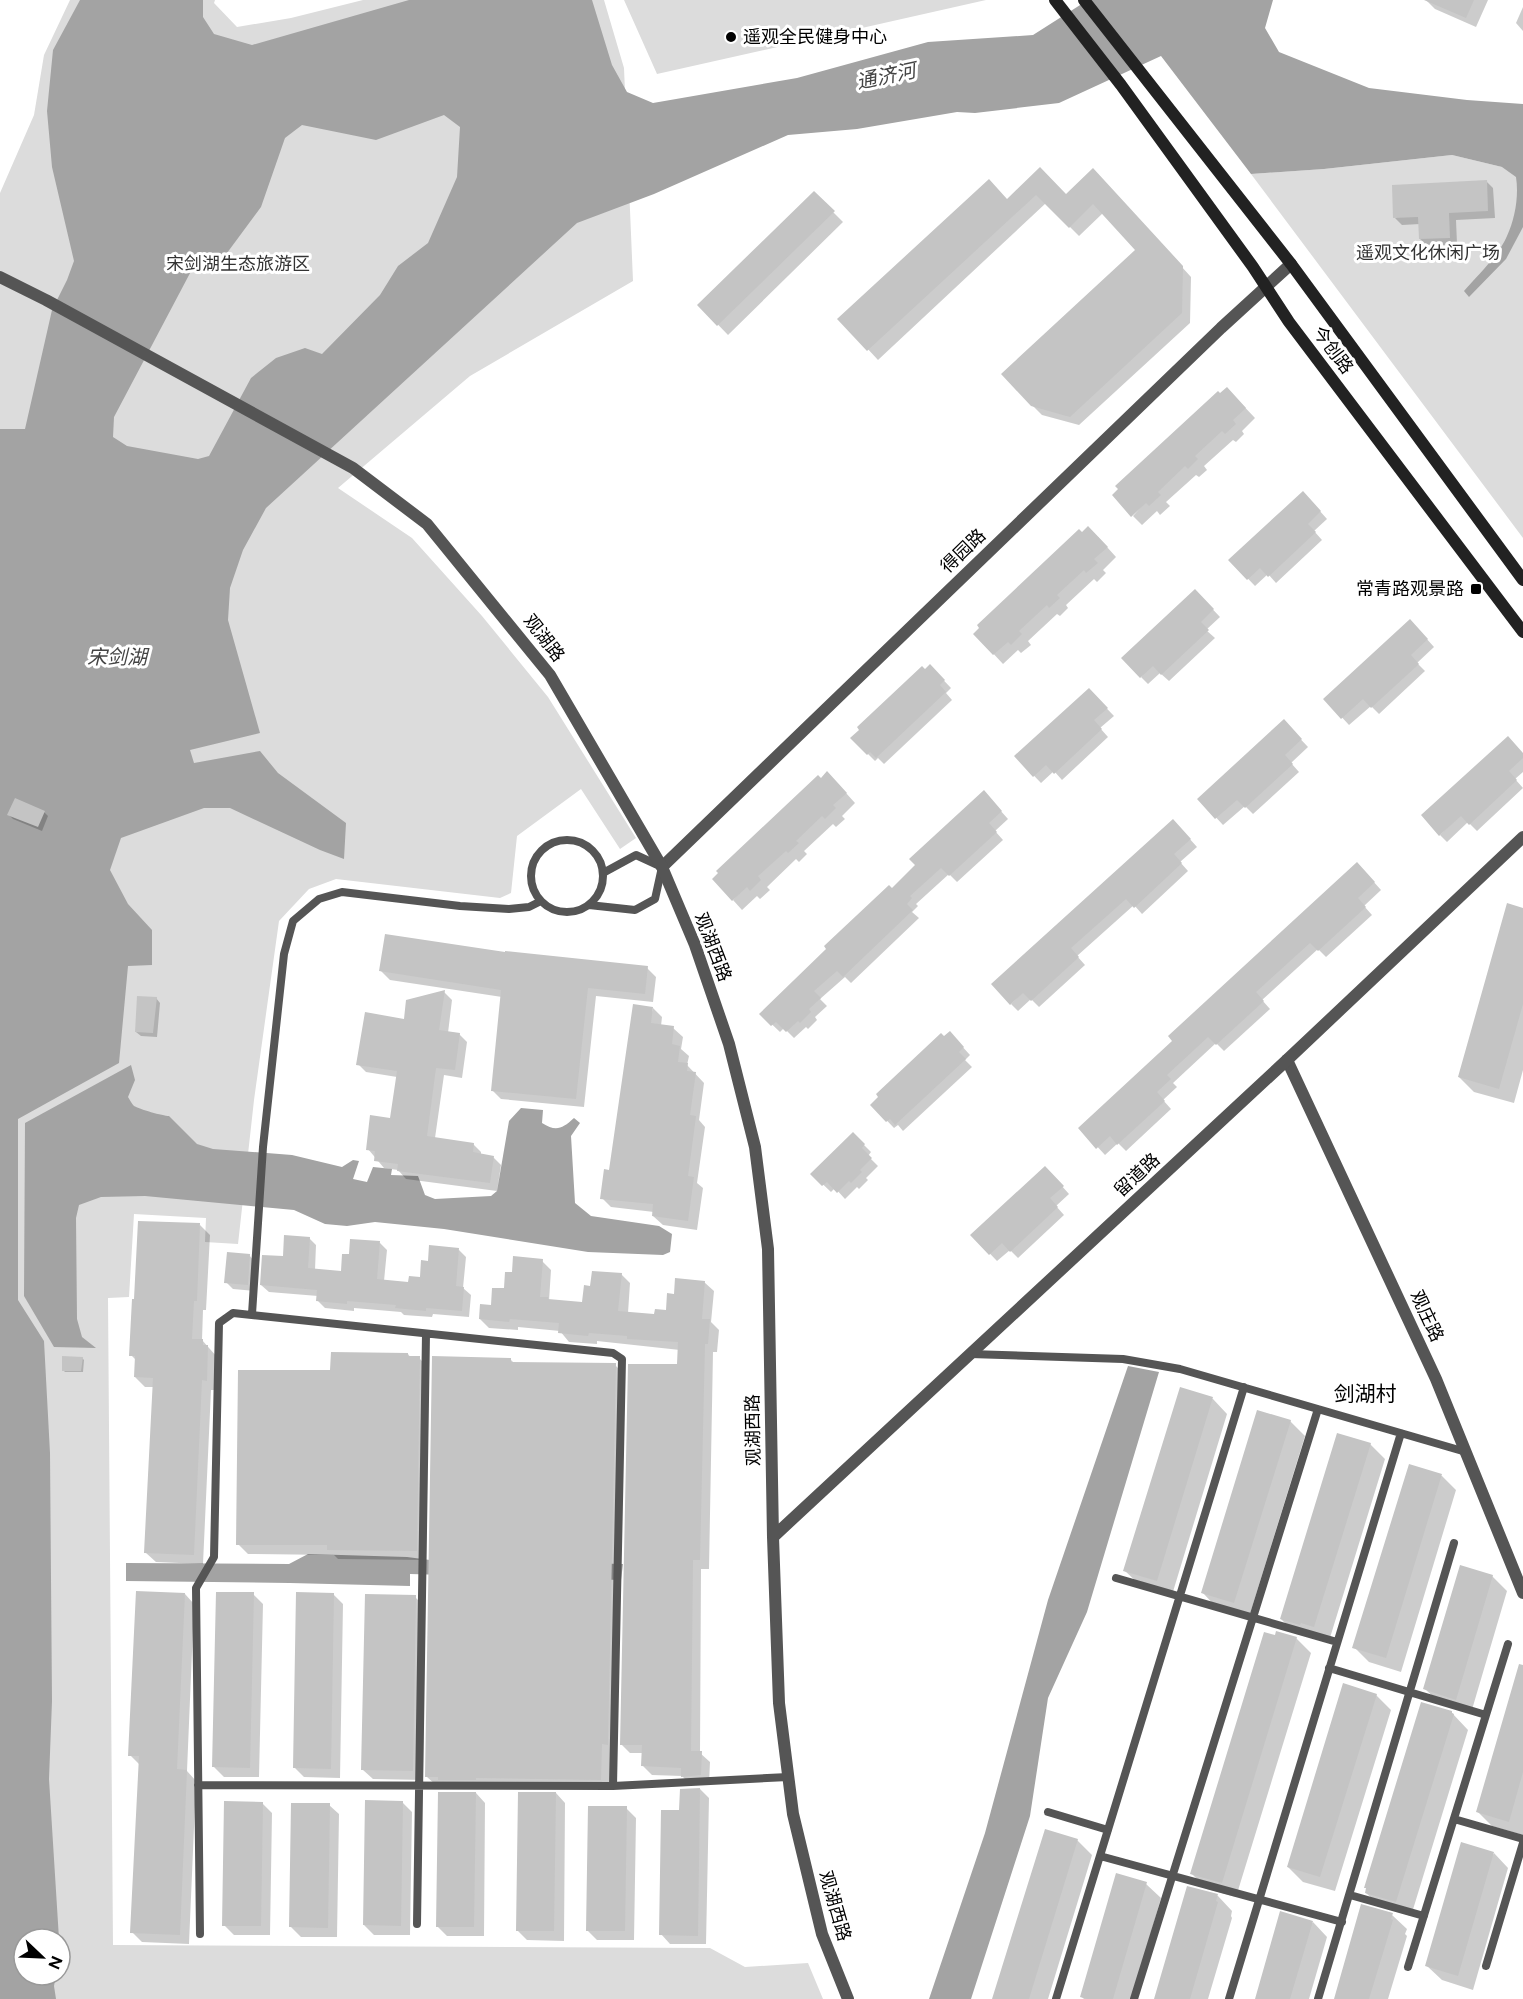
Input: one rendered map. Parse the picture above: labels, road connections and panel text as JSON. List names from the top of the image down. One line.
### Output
{"streets":{"main road":["今创路"],"street":["得园路","观湖路","观湖西路","留道路","观庄路"]},"crossings":[["今创路","得园路"],["得园路","观湖路"],["得园路","观湖西路"],["观湖路","观湖西路"],["观湖西路","留道路"],["留道路","观庄路"]],"districts":["剑湖村"],"water":["通济河","宋剑湖"],"parks":["遥观文化休闲广场","宋剑湖生态旅游区"],"places":{"other":["遥观全民健身中心"],"transit":["常青路观景路"]},"north":"bottom right"}
